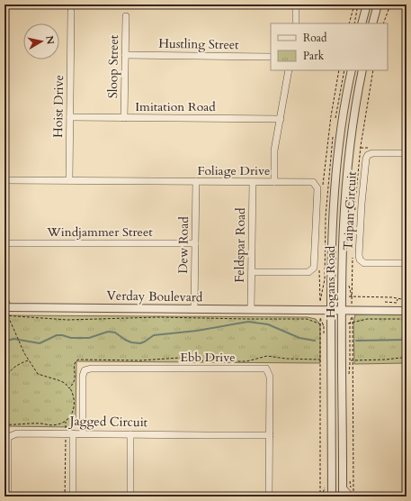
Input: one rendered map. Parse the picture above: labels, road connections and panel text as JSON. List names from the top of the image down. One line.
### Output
{"streets":{"street":["Hustling Street","Sloop Street","Hoist Drive","Imitation Road","Foliage Drive","Taipan Circuit","Windjammer Street","Dew Road","Feldspar Road","Hogans Road","Verday Boulevard","Ebb Drive","Jagged Circuit"]},"crossings":[["Hustling Street","Sloop Street"],["Sloop Street","Imitation Road"],["Hoist Drive","Imitation Road"],["Hoist Drive","Foliage Drive"],["Foliage Drive","Dew Road"],["Foliage Drive","Feldspar Road"],["Windjammer Street","Dew Road"],["Dew Road","Verday Boulevard"],["Feldspar Road","Verday Boulevard"],["Hogans Road","Verday Boulevard"],["Ebb Drive","Jagged Circuit"]],"legend":["Road","Park"],"north":"right"}
